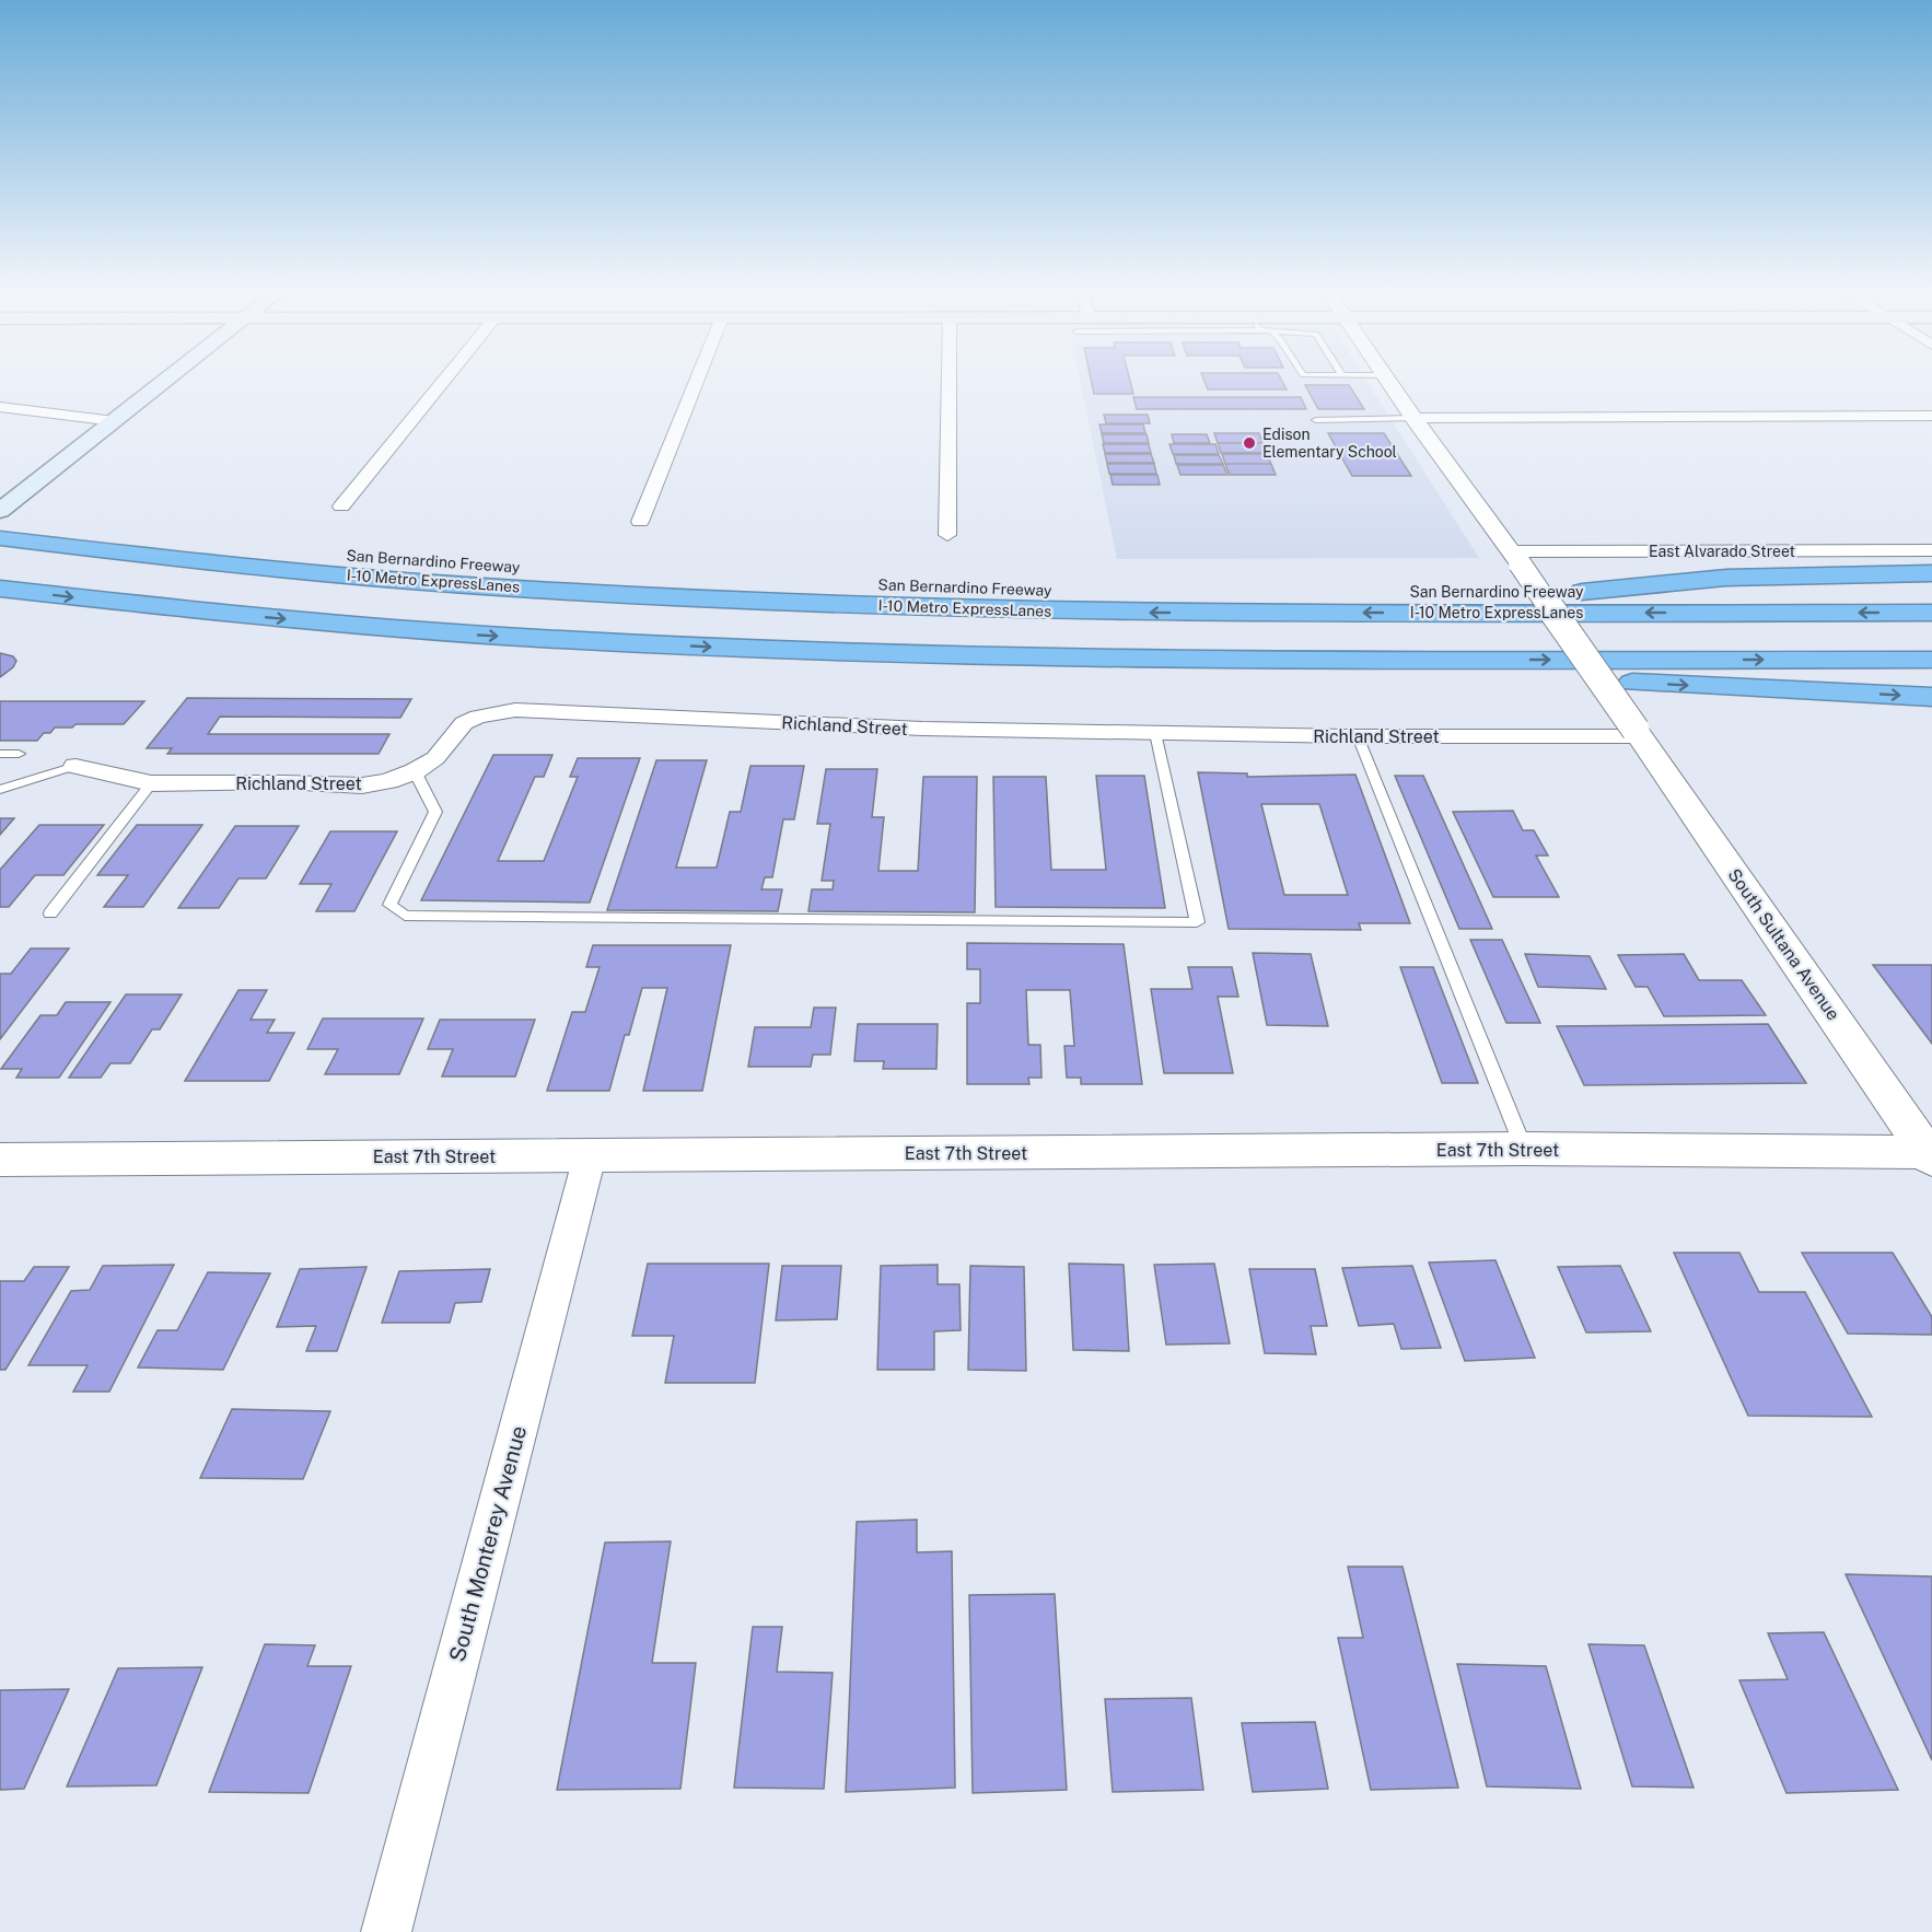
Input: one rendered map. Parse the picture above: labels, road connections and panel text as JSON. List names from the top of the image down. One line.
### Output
{"streets":{"highway":["San Bernardino Freeway","I-10 Metro ExpressLanes"],"street":["East Alvarado Street","Richland Street","South Sultana Avenue","East 7th Street","South Monterey Avenue"]},"crossings":[["East Alvarado Street","South Sultana Avenue"],["Richland Street","South Sultana Avenue"],["South Sultana Avenue","East 7th Street"],["East 7th Street","South Monterey Avenue"]],"places":["Edison Elementary School"]}
